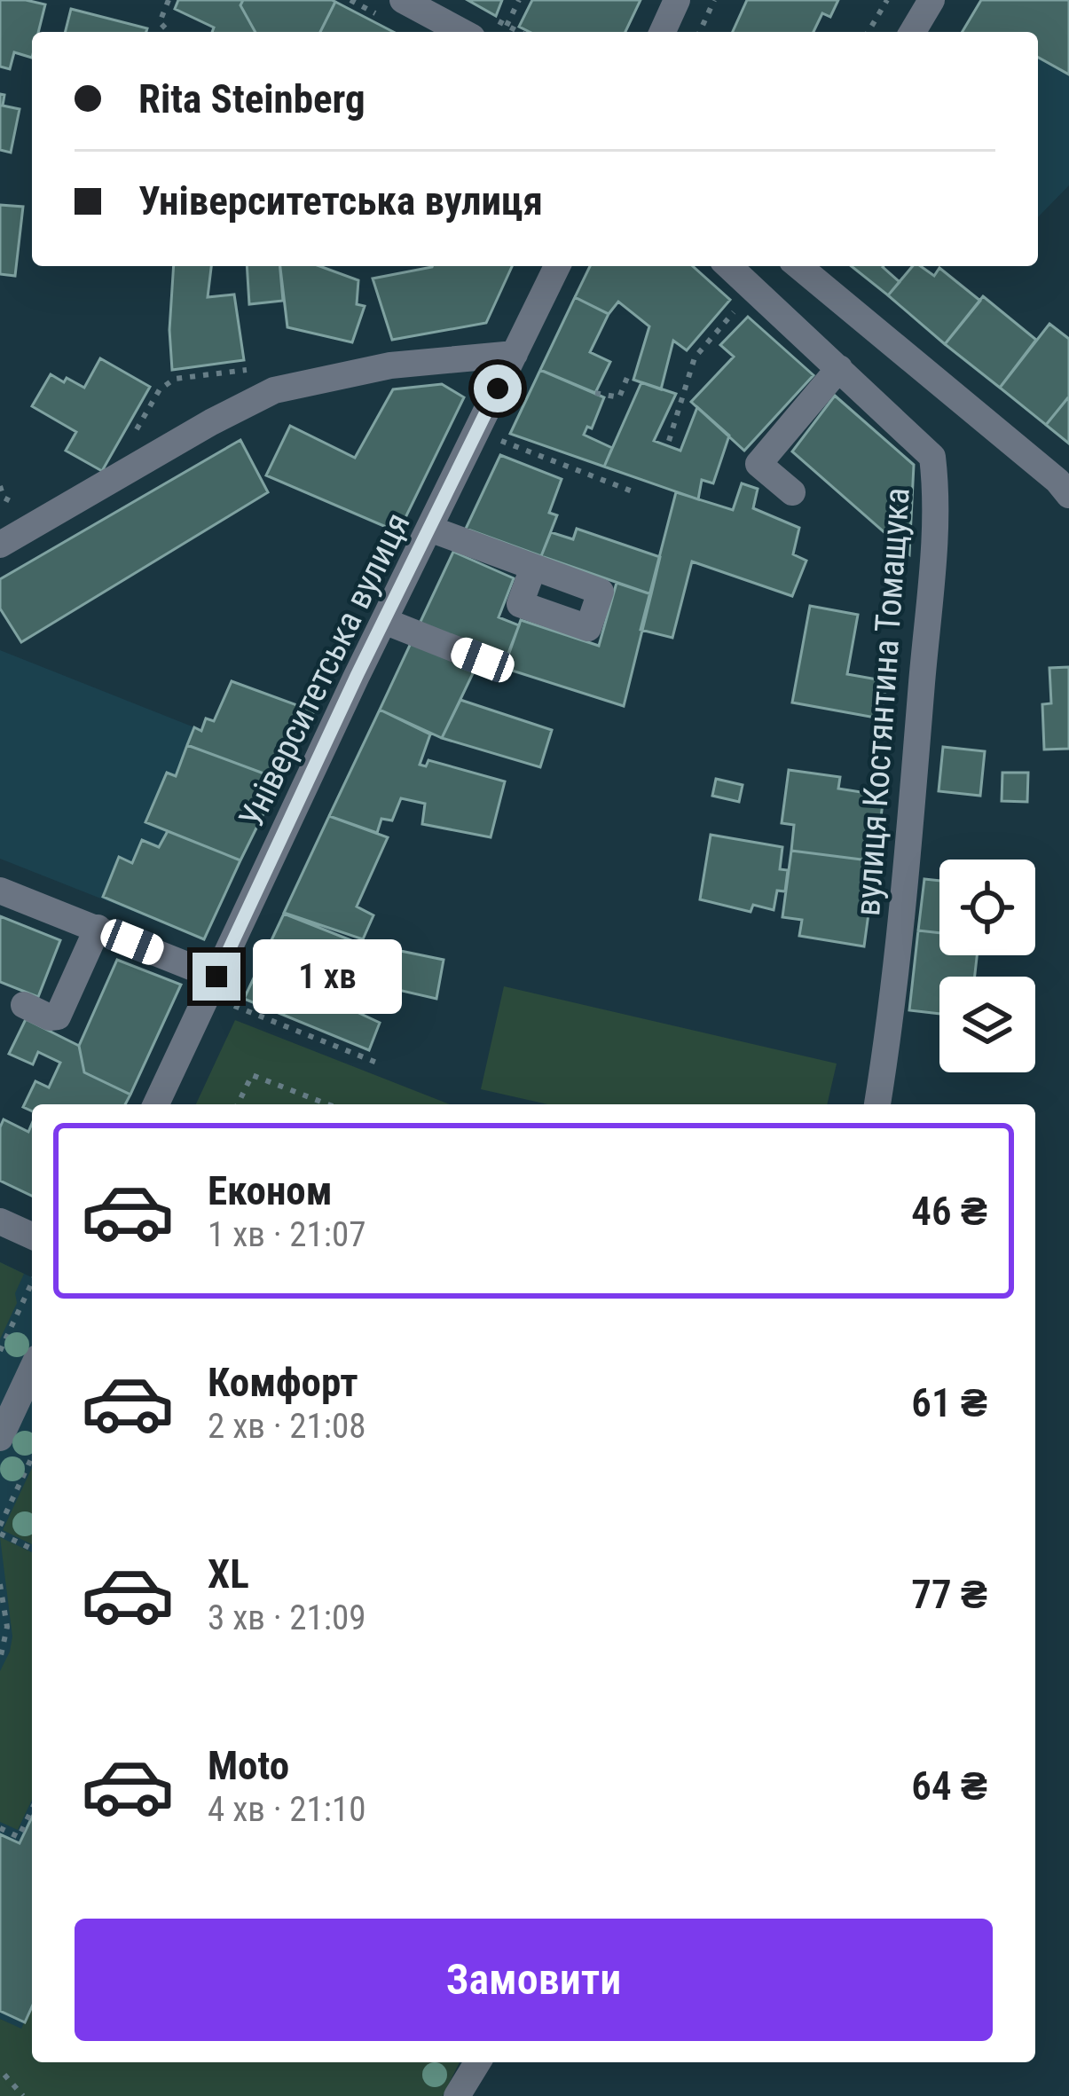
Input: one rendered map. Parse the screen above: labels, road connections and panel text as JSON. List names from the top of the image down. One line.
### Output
{"streets":{"street":["Університетська вулиця","вулиця Костянтина Томащука"]},"page":{"banner":["Rita Steinberg","Університетська вулиця"],"bubble":"1 хв","list":[{"name":"Економ","note":"1 хв · 21:07","value":"46 ₴"},{"name":"Комфорт","note":"2 хв · 21:08","value":"61 ₴"},{"name":"XL","note":"3 хв · 21:09","value":"77 ₴"},{"name":"Moto","note":"4 хв · 21:10","value":"64 ₴"}],"buttons":"Замовити"}}
